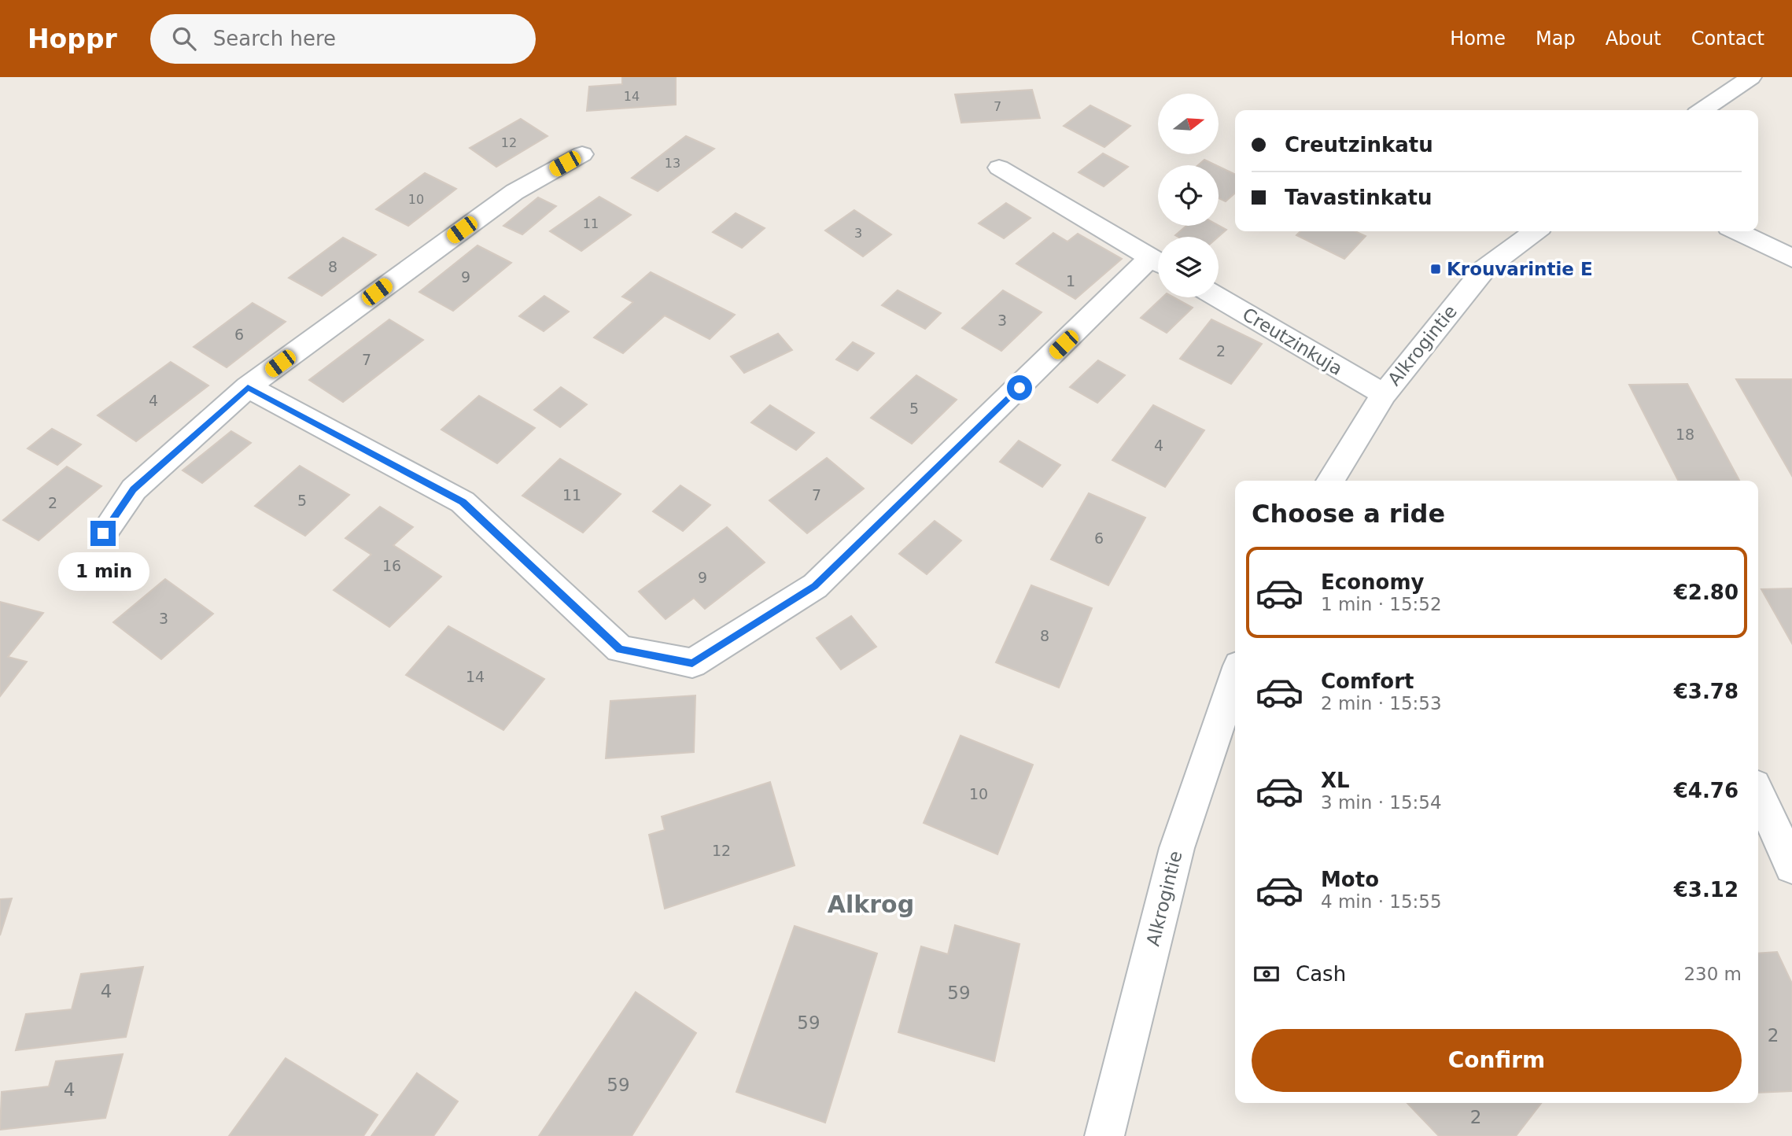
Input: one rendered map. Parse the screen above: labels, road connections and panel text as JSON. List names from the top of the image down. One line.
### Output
{"streets":{"street":["Creutzinkuja","Alkrogintie"]},"crossings":[["Creutzinkuja","Alkrogintie"]],"districts":["Alkrog"],"places":{"transit":["Krouvarintie E"]},"house_numbers":["14","7","12","13","10","11","3","8","9","1","3","6","2","7","4","5","18","4","11","7","5","2","6","16","9","3","8","14","10","12","4","59","59","2","59","4","2"],"north":"right","page":{"header":"Hoppr","search":"Search here","nav":["Home","Map","About","Contact"],"banner":["Creutzinkatu","Tavastinkatu"],"heading":"Choose a ride","list":[{"name":"Economy","note":"1 min · 15:52","value":"€2.80"},{"name":"Comfort","note":"2 min · 15:53","value":"€3.78"},{"name":"XL","note":"3 min · 15:54","value":"€4.76"},{"name":"Moto","note":"4 min · 15:55","value":"€3.12"}],"bubble":"1 min","pay":["Cash","230 m"],"buttons":"Confirm"}}
